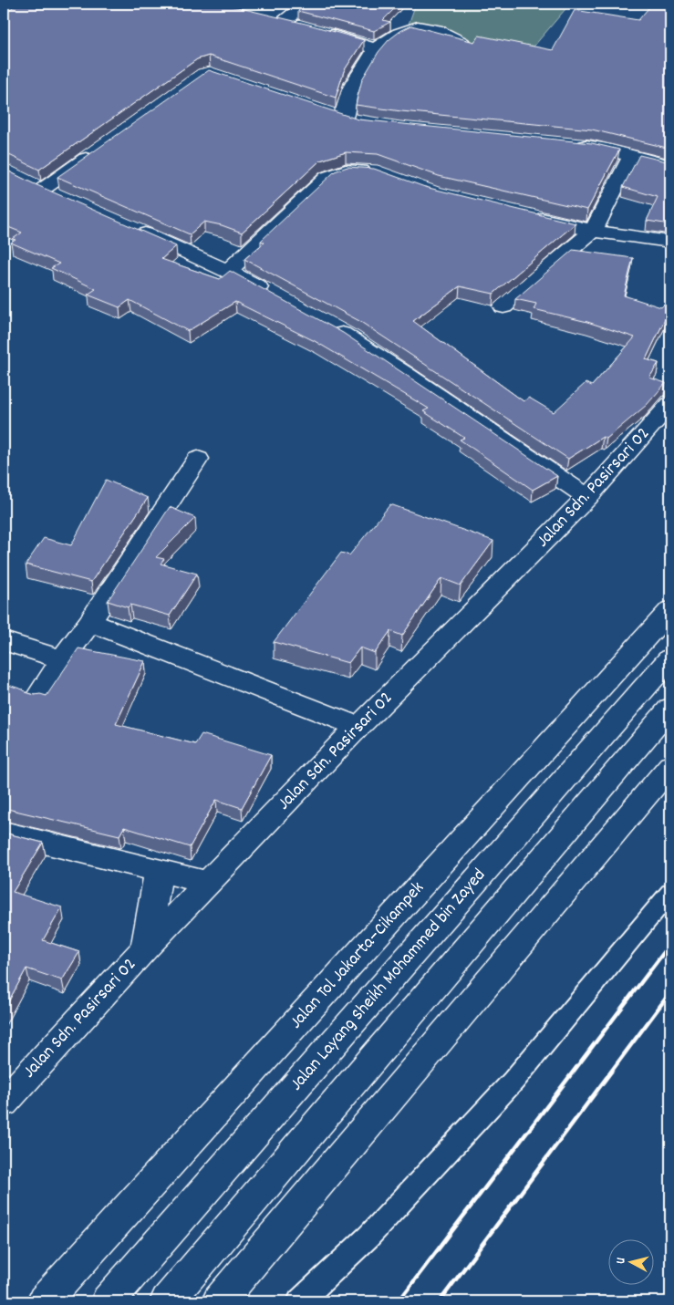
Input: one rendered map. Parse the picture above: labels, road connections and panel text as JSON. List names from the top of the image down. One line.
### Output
{"streets":{"main road":["Jalan Sdn. Pasirsari 02","Jalan Tol Jakarta–Cikampek","Jalan Layang Sheikh Mohammed bin Zayed"]},"north":"left"}
